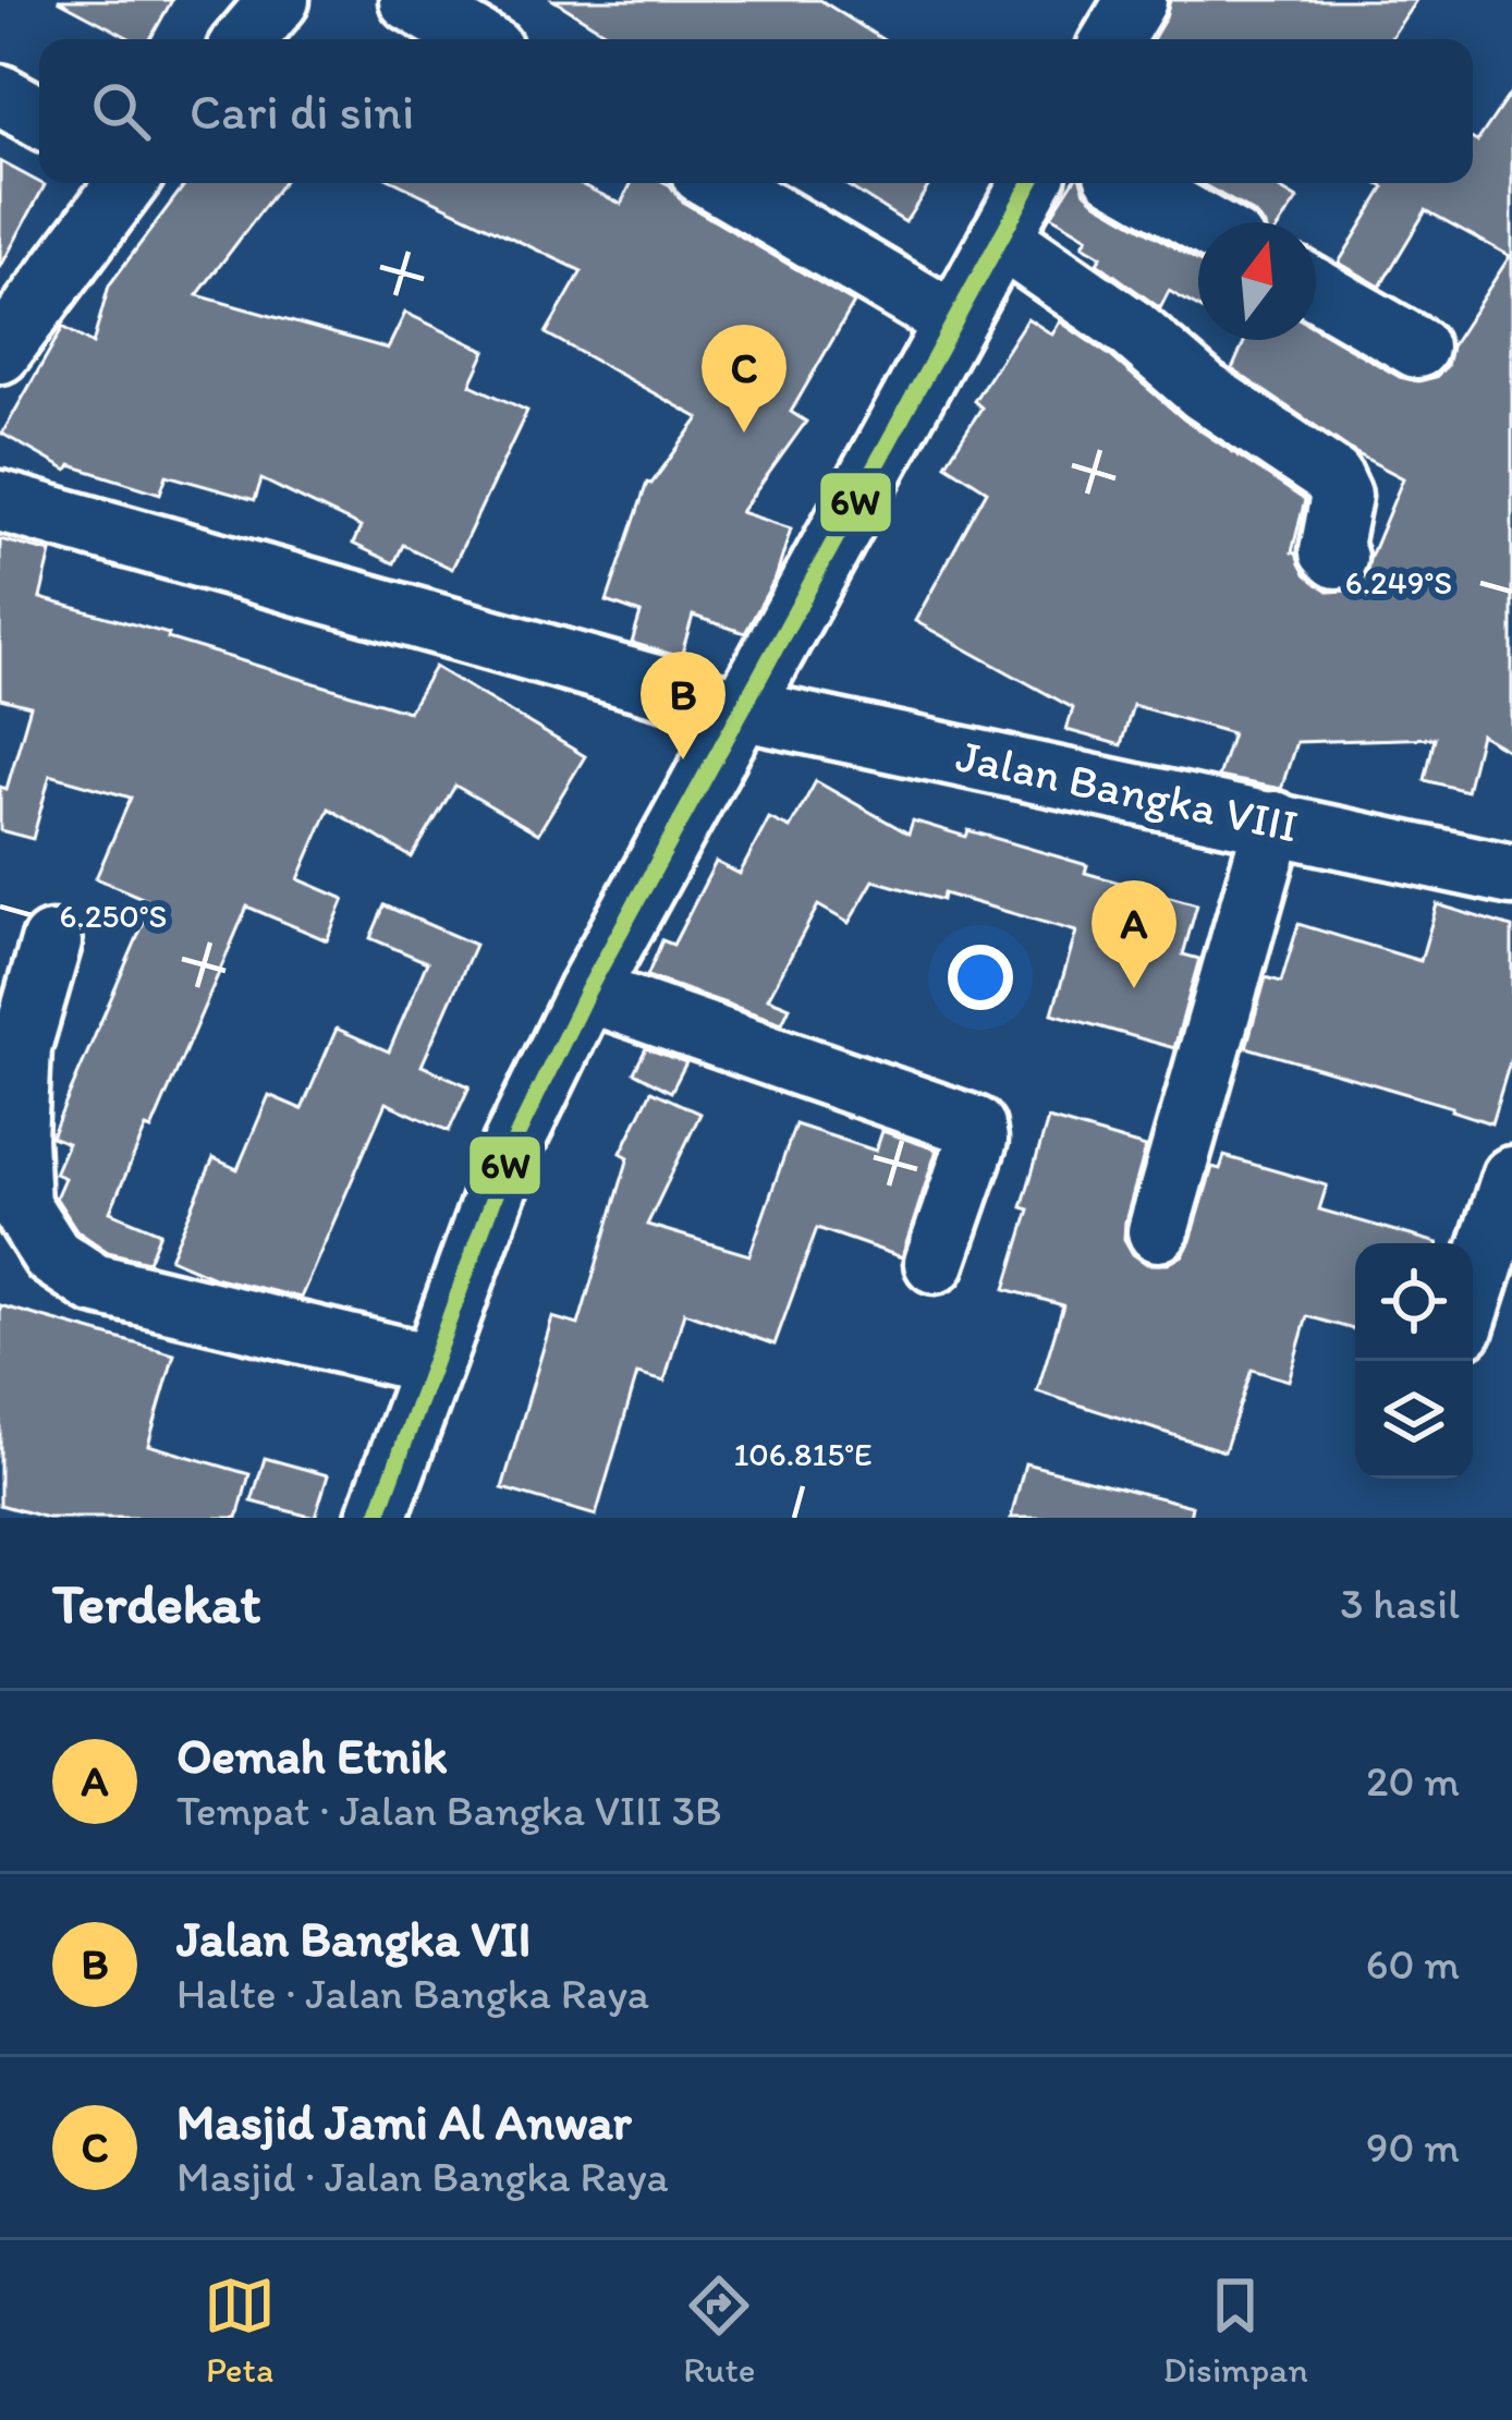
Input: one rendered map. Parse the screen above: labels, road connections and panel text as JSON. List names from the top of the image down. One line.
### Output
{"streets":{"street":["Jalan Bangka VIII"]},"lines":["transit line 6W"],"north":"top","page":{"search":"Cari di sini","pins":["C","B","A"],"heading":["Terdekat","3 hasil"],"list":[{"mark":"A","name":"Oemah Etnik","note":"Tempat · Jalan Bangka VIII 3B","value":"20 m"},{"mark":"B","name":"Jalan Bangka VII","note":"Halte · Jalan Bangka Raya","value":"60 m"},{"mark":"C","name":"Masjid Jami Al Anwar","note":"Masjid · Jalan Bangka Raya","value":"90 m"}],"nav":["Peta","Rute","Disimpan"]},"coordinates":["6.249°S","6.250°S","106.815°E"]}
